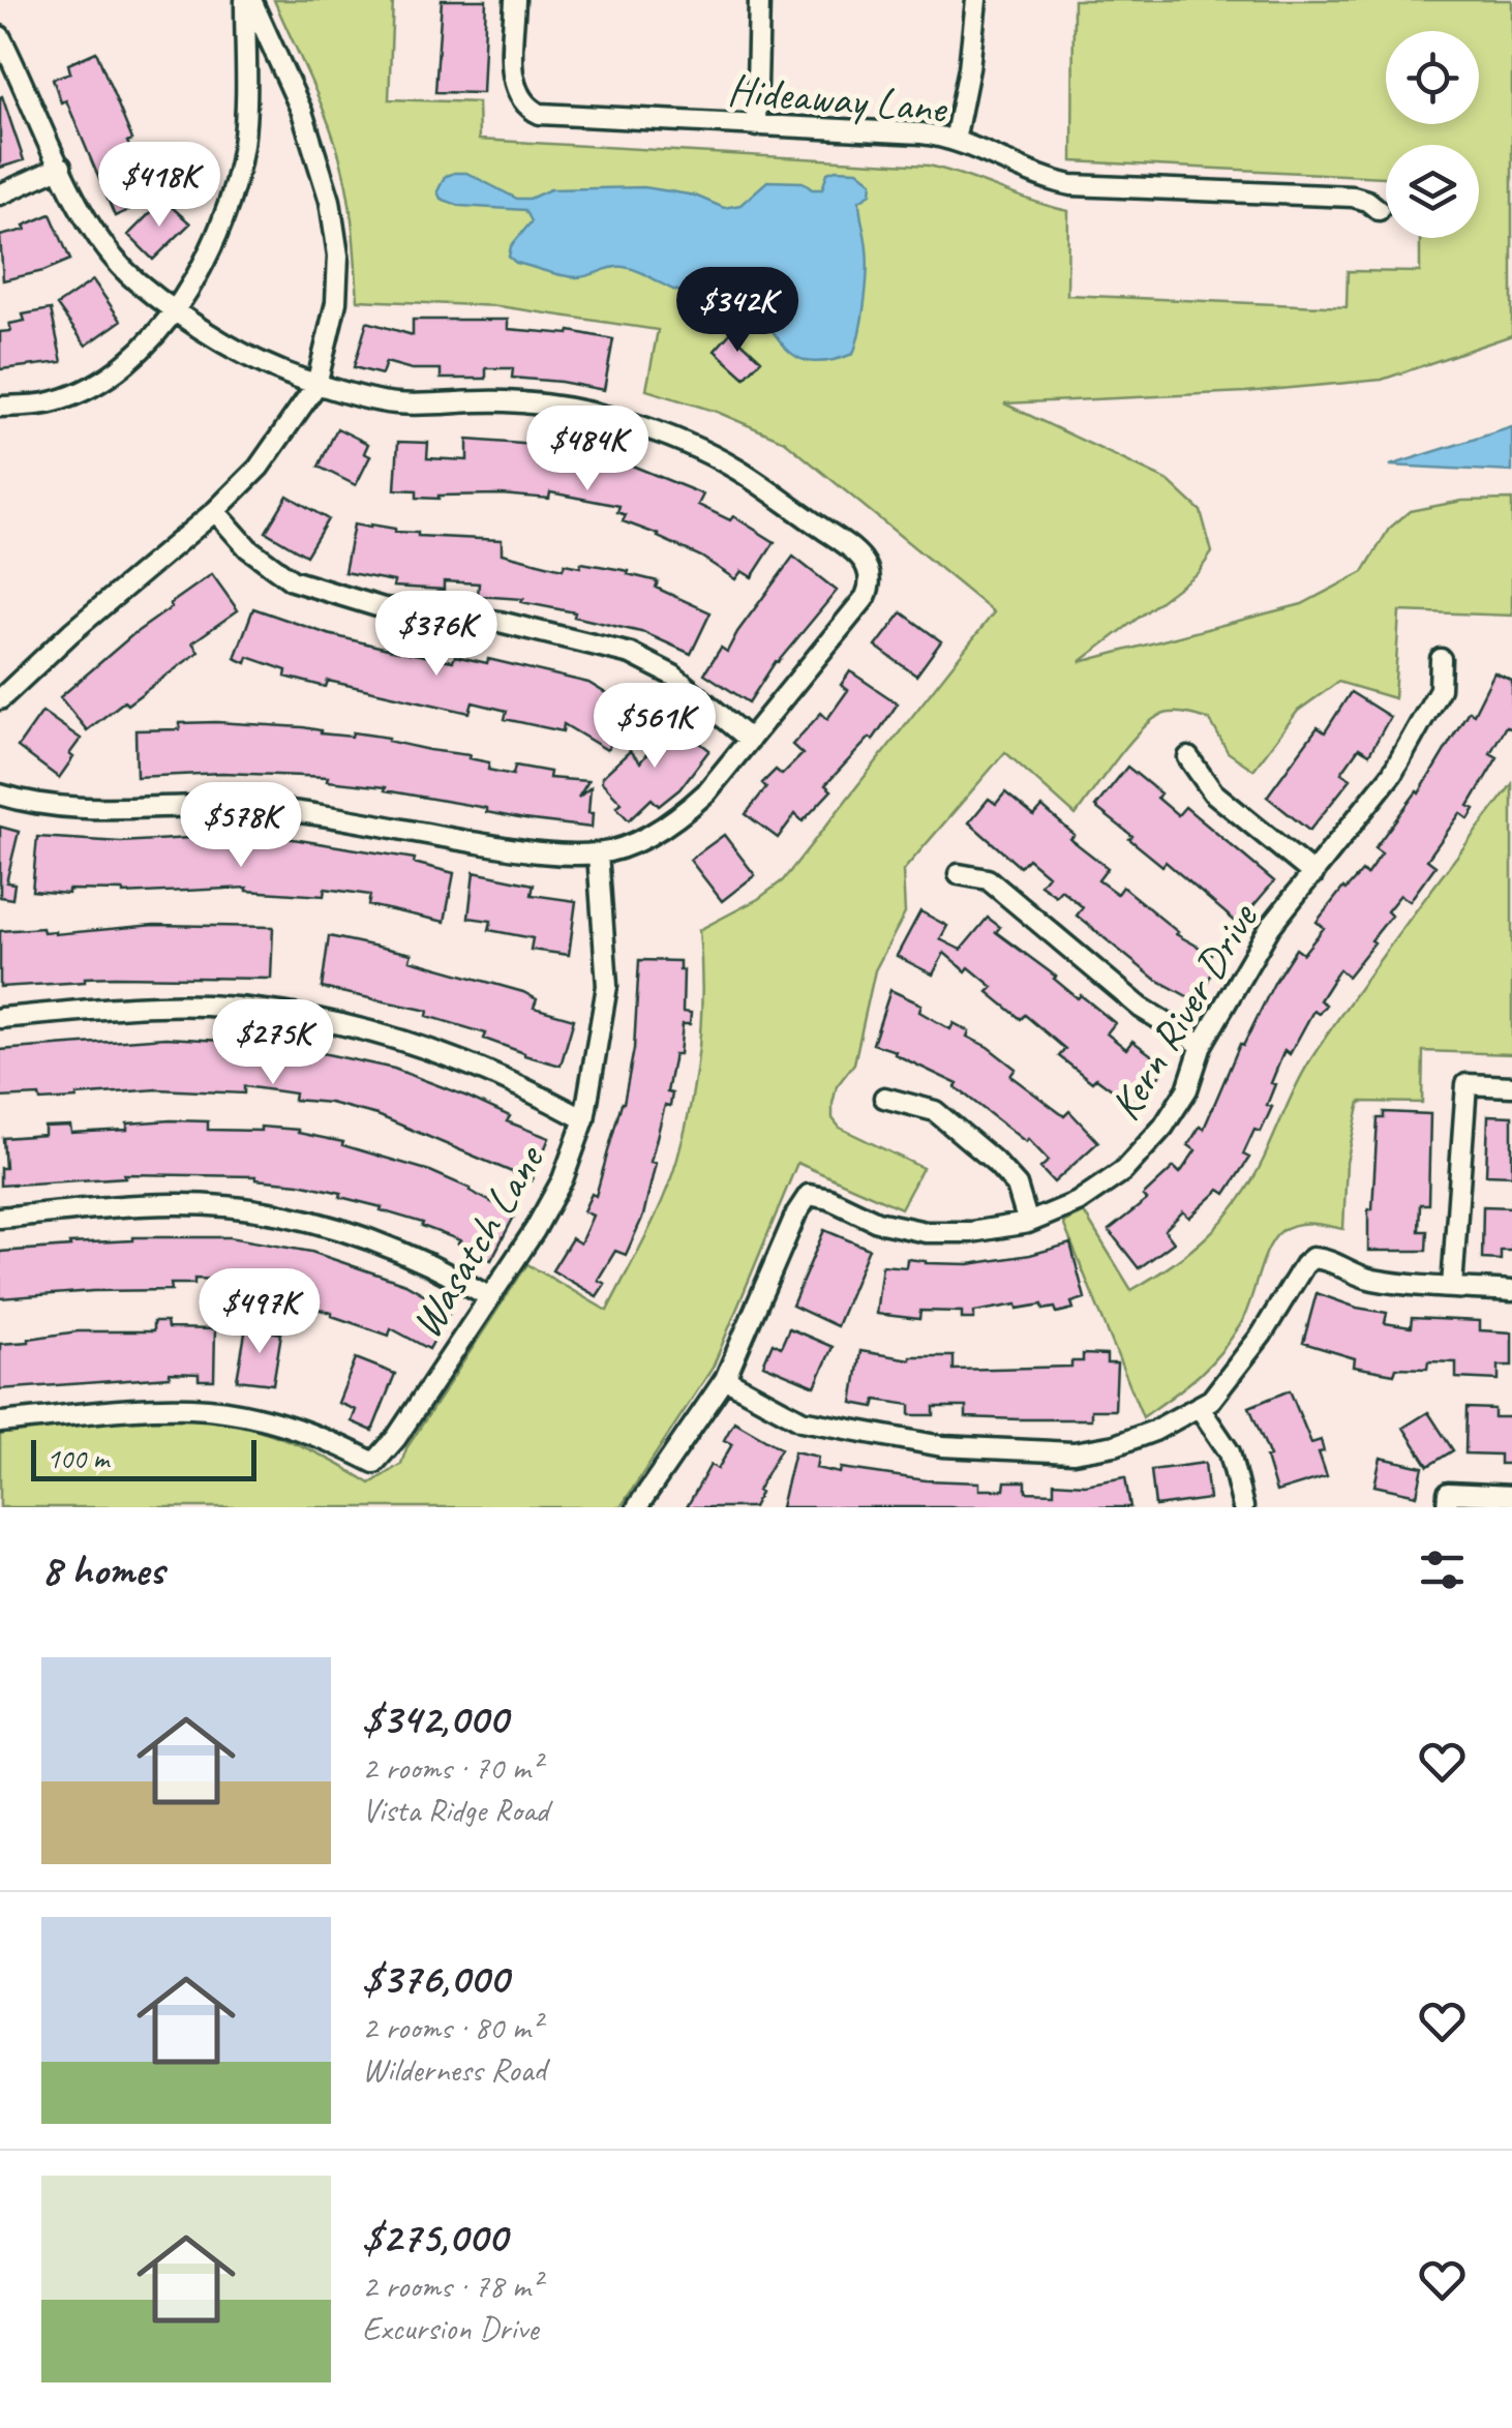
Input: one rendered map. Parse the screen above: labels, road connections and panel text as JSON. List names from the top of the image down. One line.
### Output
{"streets":{"street":["Hideaway Lane","Kern River Drive","Wasatch Lane"]},"scale_bar":"100 m","page":{"price":["$418K","$342K","$484K","$376K","$561K","$578K","$275K","$497K"],"scale":"100 m","heading":"8 homes","list":[{"name":"$342,000","note":"2 rooms · 70 m² · Vista Ridge Road"},{"name":"$376,000","note":"2 rooms · 80 m² · Wilderness Road"},{"name":"$275,000","note":"2 rooms · 78 m² · Excursion Drive"}]}}
